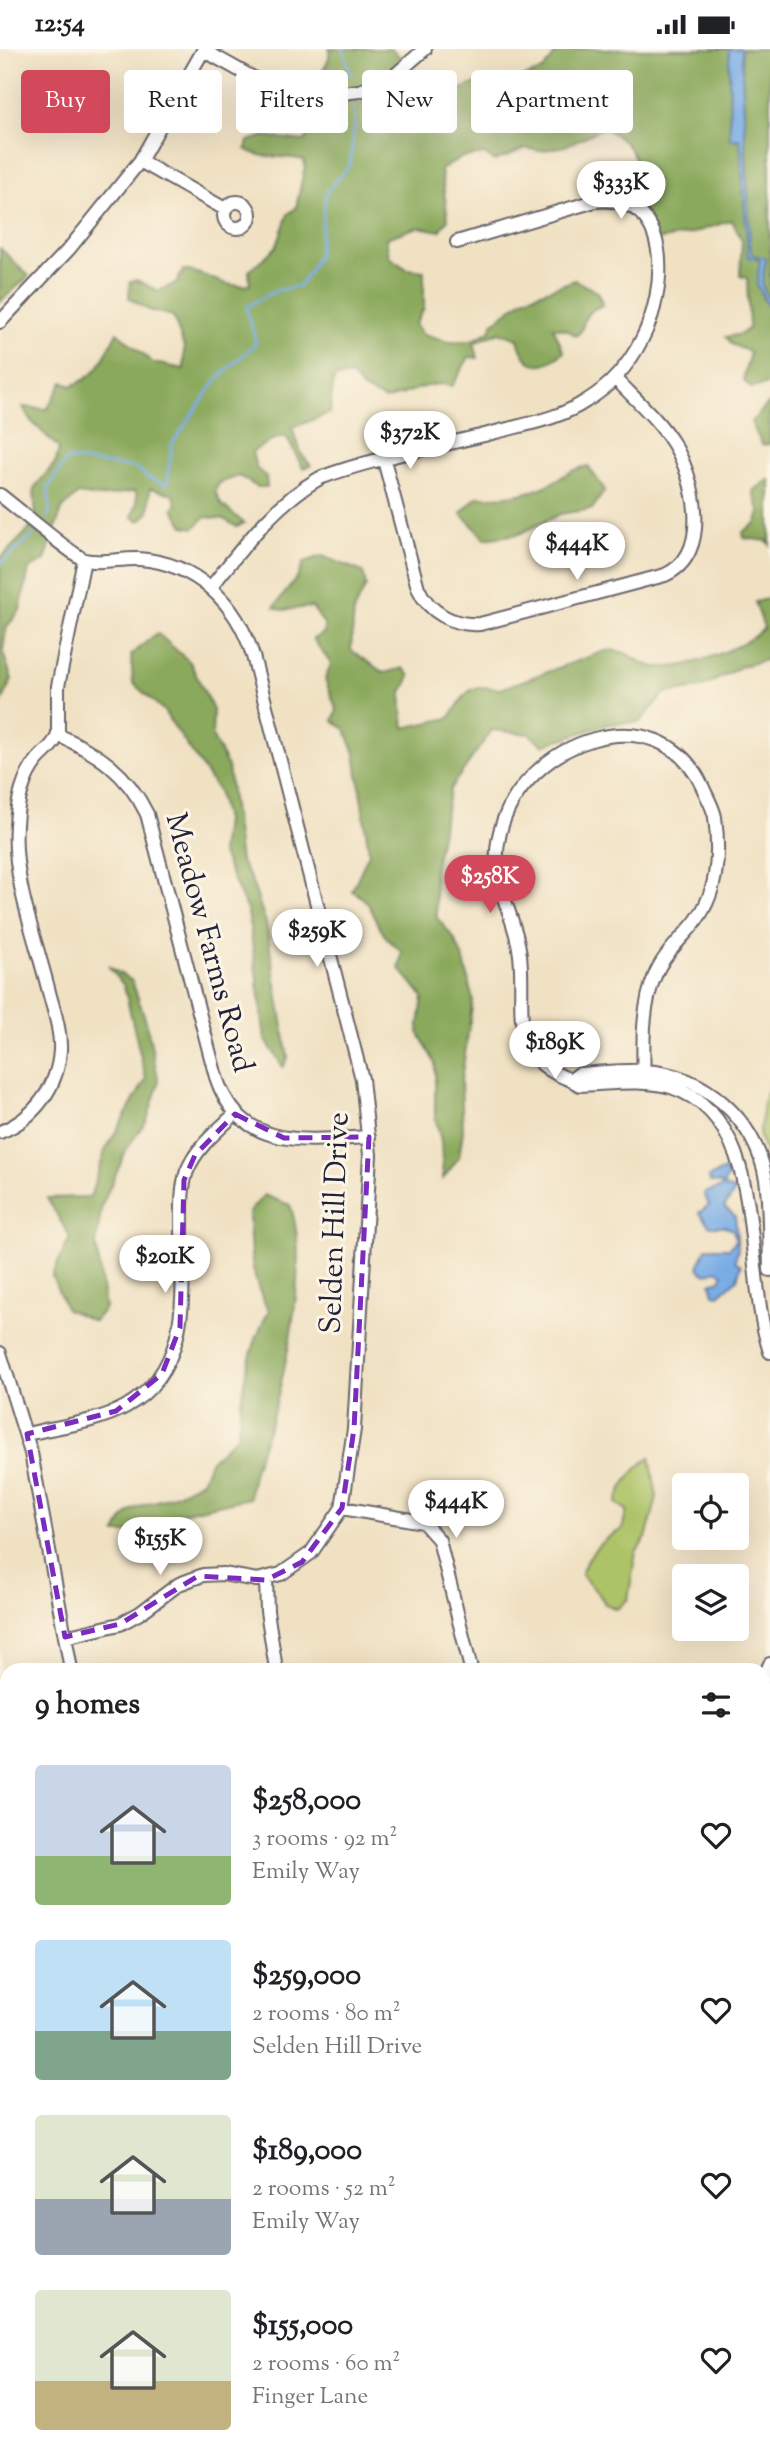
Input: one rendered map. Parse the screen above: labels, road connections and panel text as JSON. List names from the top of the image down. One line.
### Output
{"streets":{"street":["Meadow Farms Road","Selden Hill Drive"]},"crossings":[["Meadow Farms Road","Selden Hill Drive"]],"page":{"status":"12:54","chip":["Buy","Rent","Filters","New","Apartment"],"price":["$333K","$372K","$444K","$258K","$259K","$189K","$201K","$444K","$155K"],"heading":"9 homes","list":[{"name":"$258,000","note":"3 rooms · 92 m² · Emily Way"},{"name":"$259,000","note":"2 rooms · 80 m² · Selden Hill Drive"},{"name":"$189,000","note":"2 rooms · 52 m² · Emily Way"},{"name":"$155,000","note":"2 rooms · 60 m² · Finger Lane"}]}}
